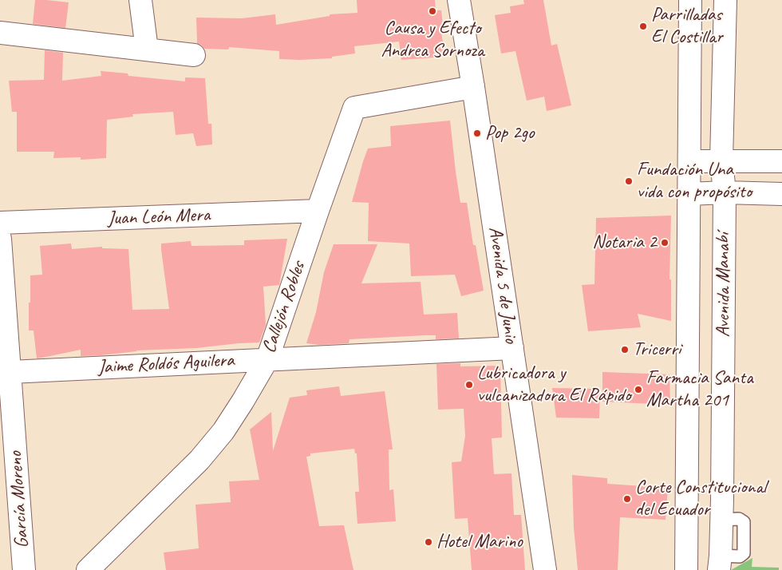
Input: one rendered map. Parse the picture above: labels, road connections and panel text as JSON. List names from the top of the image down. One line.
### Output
{"streets":{"street":["Juan León Mera","Avenida 5 de Junio","Avenida Manabí","Callejón Robles","Jaime Roldós Aguilera","García Moreno"]},"crossings":[["Juan León Mera","Callejón Robles"],["Avenida 5 de Junio","Callejón Robles"],["Avenida 5 de Junio","Jaime Roldós Aguilera"],["Callejón Robles","Jaime Roldós Aguilera"],["Jaime Roldós Aguilera","García Moreno"]],"places":["Causa y Efecto Andrea Sornoza","Parrilladas El Costillar","Pop 2go","Fundación Una vida con propósito","Notaria 2","Tricerri","Lubricadora y vulcanizadora El Rápido","Farmacia Santa Martha 201","Corte Constitucional del Ecuador","Hotel Marino"]}
